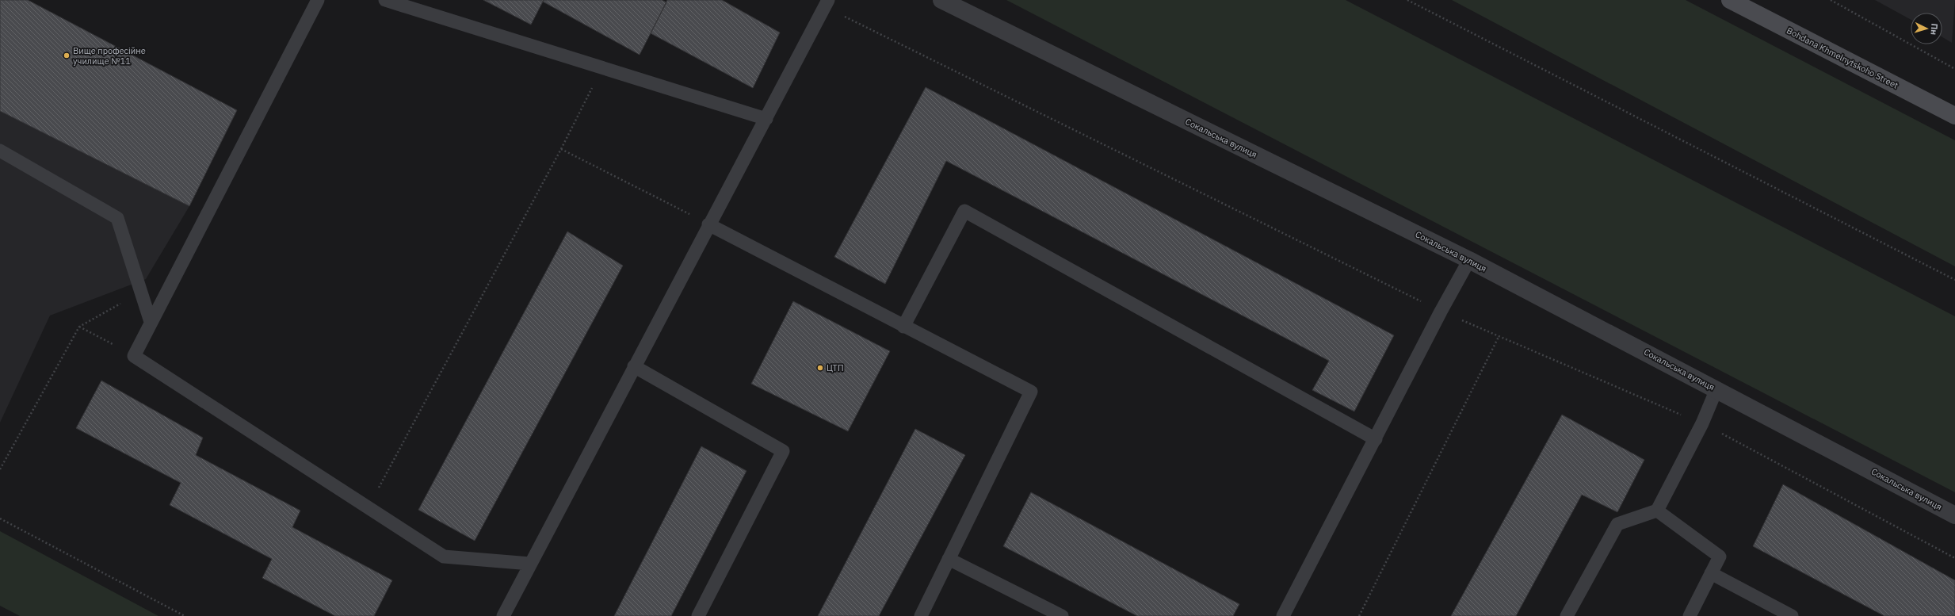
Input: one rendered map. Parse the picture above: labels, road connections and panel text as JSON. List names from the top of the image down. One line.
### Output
{"streets":{"street":["Bohdana Khmelnytskoho Street","Сокальська вулиця"]},"places":["Вище професійне училище №11","ЦТП"],"north":"right"}
